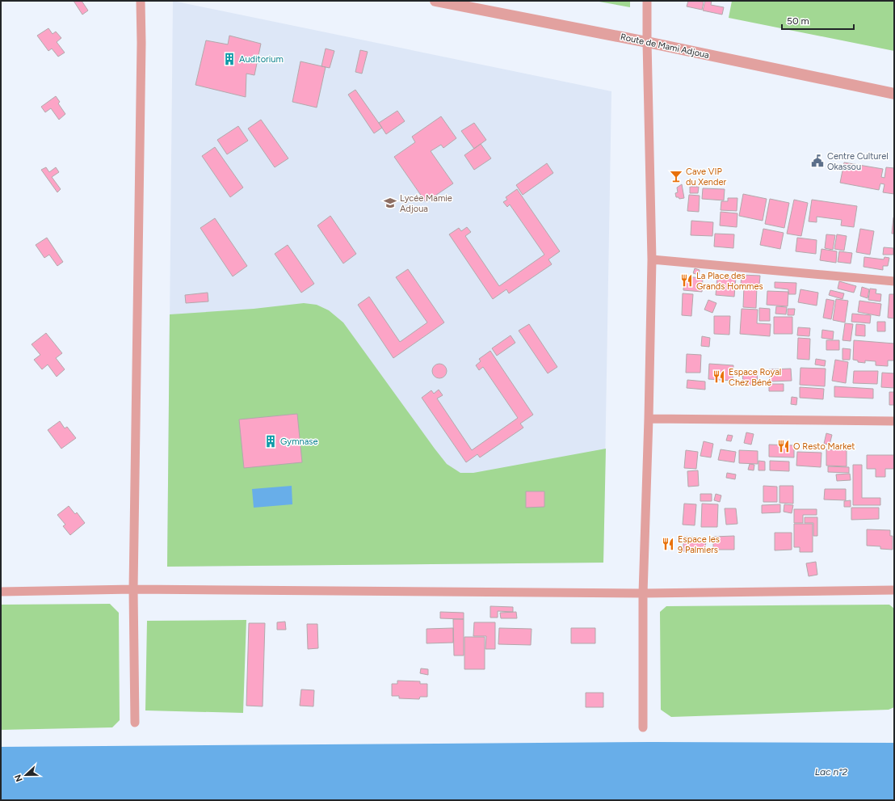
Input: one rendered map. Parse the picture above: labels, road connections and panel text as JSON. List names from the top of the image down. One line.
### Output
{"streets":{"street":["Route de Mami Adjoua"]},"water":["Lac n°2"],"places":{"building":["Auditorium","Gymnase"],"public building":["Centre Culturel Okassou"],"bar":["Cave VIP du Xender"],"school or university":["Lycée Mamie Adjoua"],"restaurant":["La Place des Grands Hommes","Espace Royal Chez Béné","O Resto Market","Espace les 9 Palmiers"]},"scale_bar":"50 m","north":"left"}
